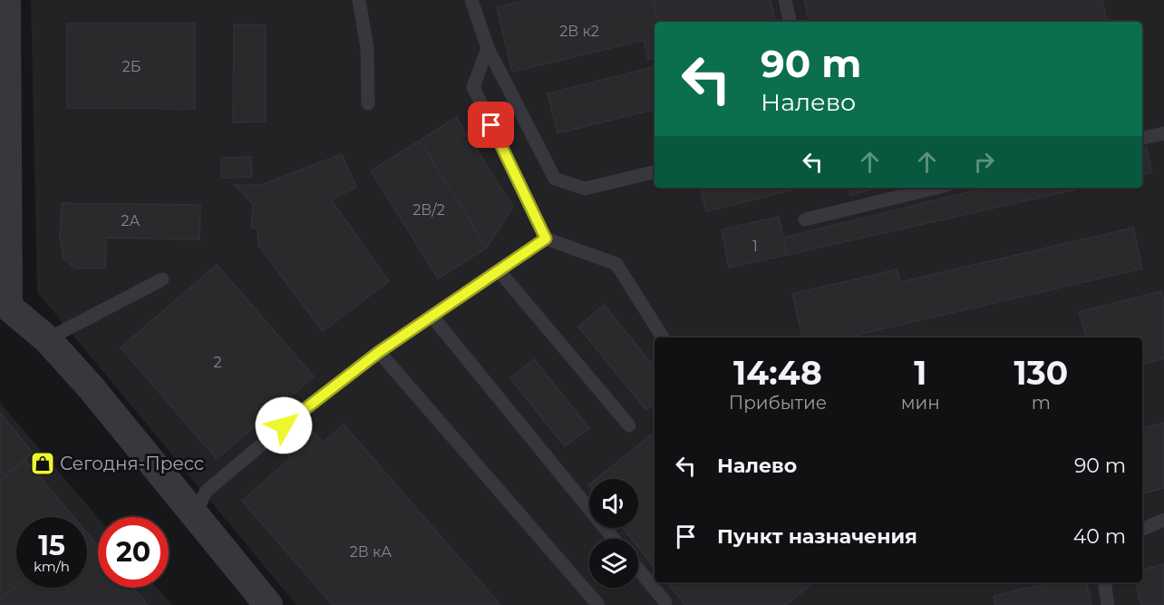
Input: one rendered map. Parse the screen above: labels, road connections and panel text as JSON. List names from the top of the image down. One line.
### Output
{"places":{"shop":["Сегодня-Пресс"]},"house_numbers":["2В к2","2Б","2В/2","2А","1","2","2В кА"],"page":{"turn":["90 m","Налево"],"eta":["14:48","Прибытие","1","мин","130","m"],"list":[{"name":"Налево","value":"90 m"},{"name":"Пункт назначения","value":"40 m"}],"speed":"15 km/h","limit":"20"}}
